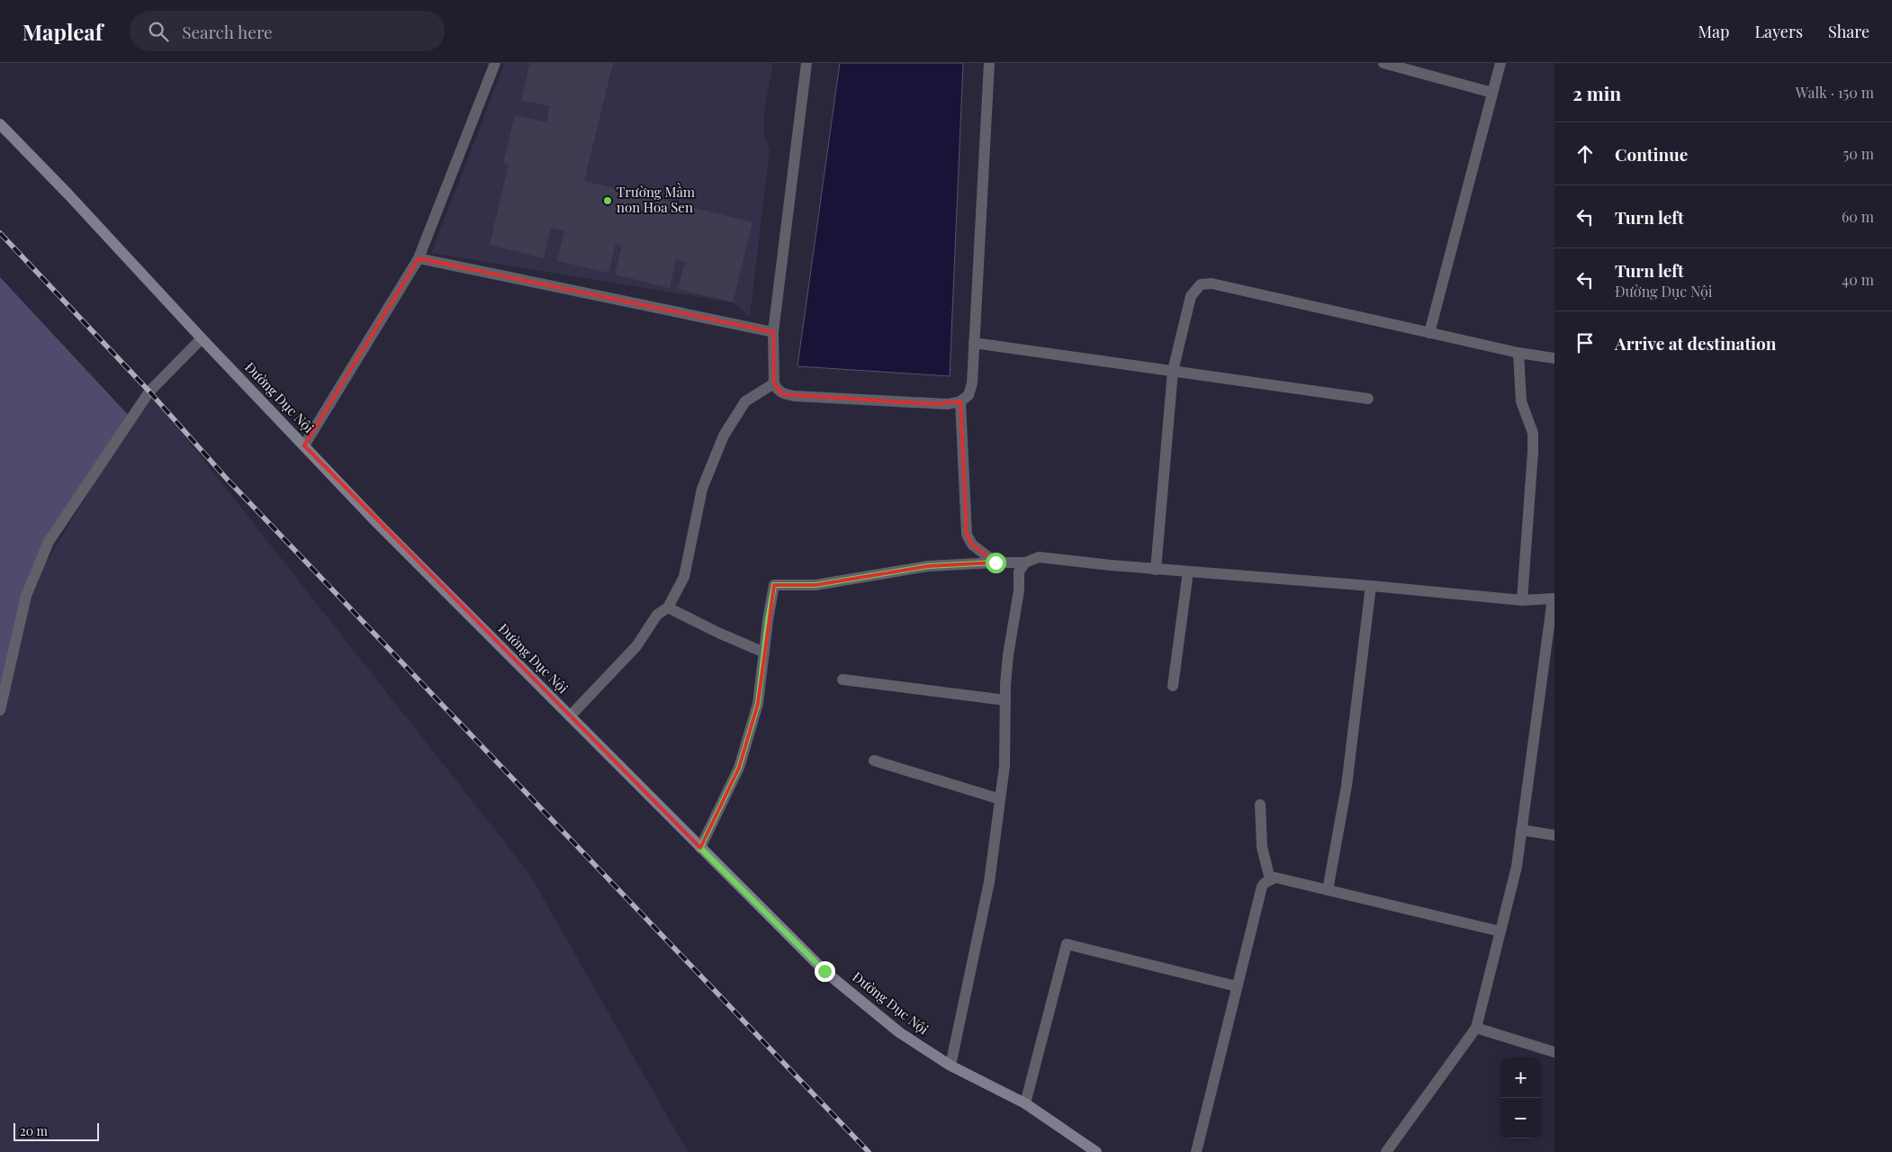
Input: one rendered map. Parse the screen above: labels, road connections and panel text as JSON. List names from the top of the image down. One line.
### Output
{"streets":{"street":["Đường Dục Nội"]},"places":["Trường Mầm non Hoa Sen"],"scale_bar":"20 m","page":{"header":"Mapleaf","search":"Search here","nav":["Map","Layers","Share"],"heading":["2 min","Walk · 150 m"],"list":[["Continue","50 m"],["Turn left","60 m"],["Turn left","Đường Dục Nội","40 m"],"Arrive at destination"],"map_buttons":["+","−"],"scale":"20 m"}}
